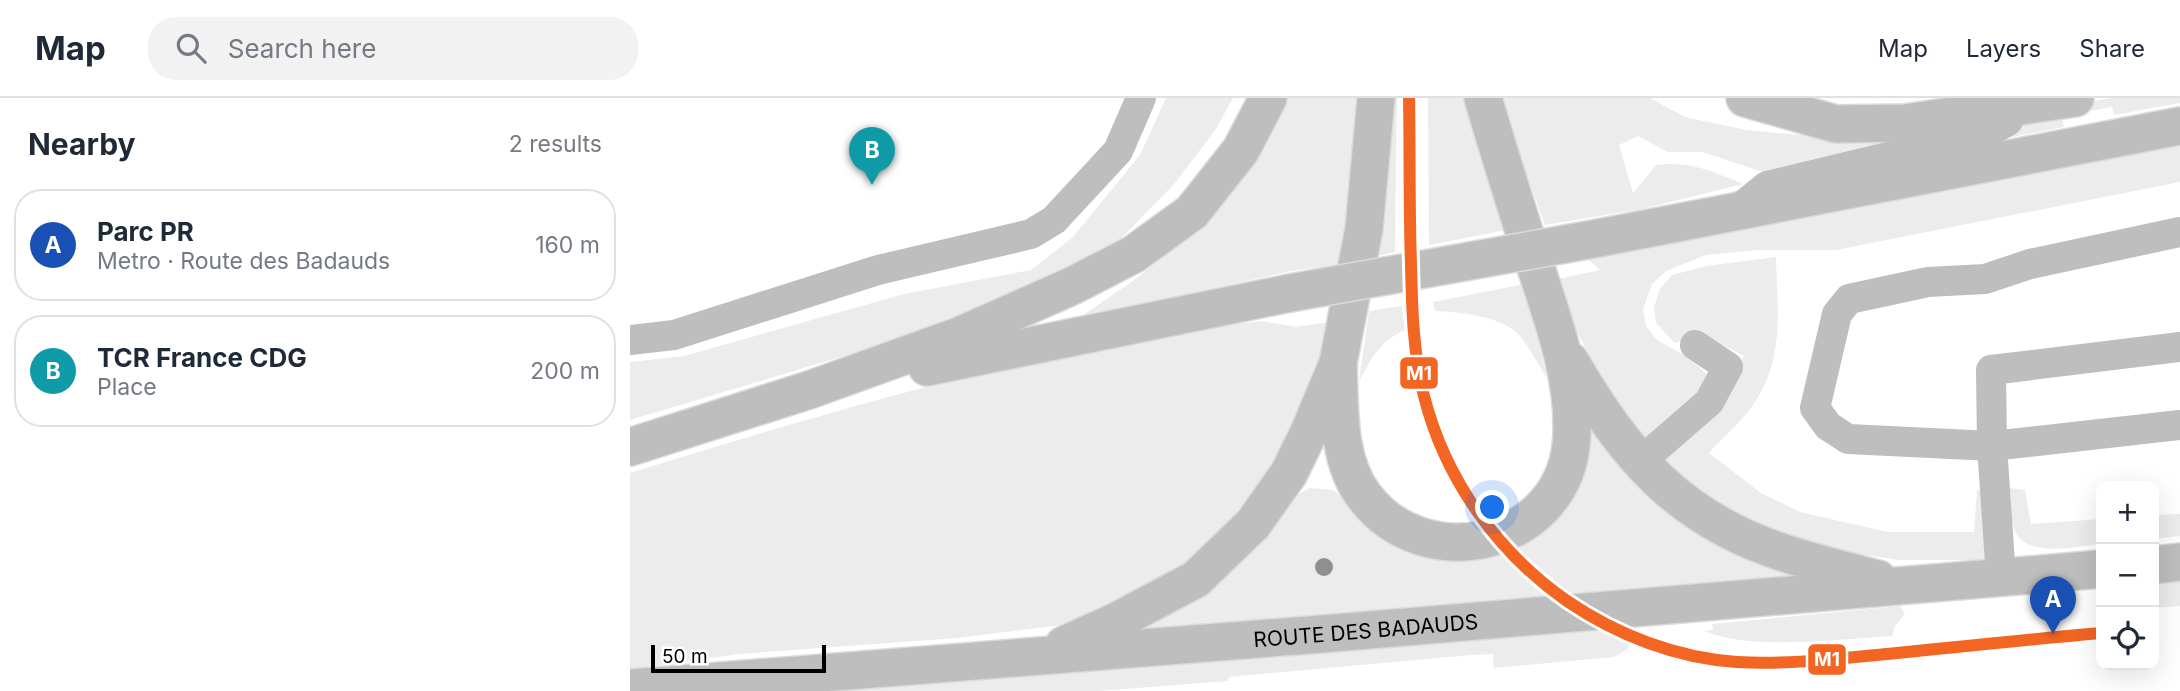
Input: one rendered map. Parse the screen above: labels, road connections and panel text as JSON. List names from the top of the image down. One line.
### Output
{"streets":{"main road":["ROUTE DES BADAUDS"]},"lines":["transit line M1"],"scale_bar":"50 m","page":{"header":"Map","search":"Search here","nav":["Map","Layers","Share"],"heading":["Nearby","2 results"],"pins":["B","A"],"list":[{"mark":"A","name":"Parc PR","note":"Metro · Route des Badauds","value":"160 m"},{"mark":"B","name":"TCR France CDG","note":"Place","value":"200 m"}],"map_buttons":["+","−"],"scale":"50 m"}}
